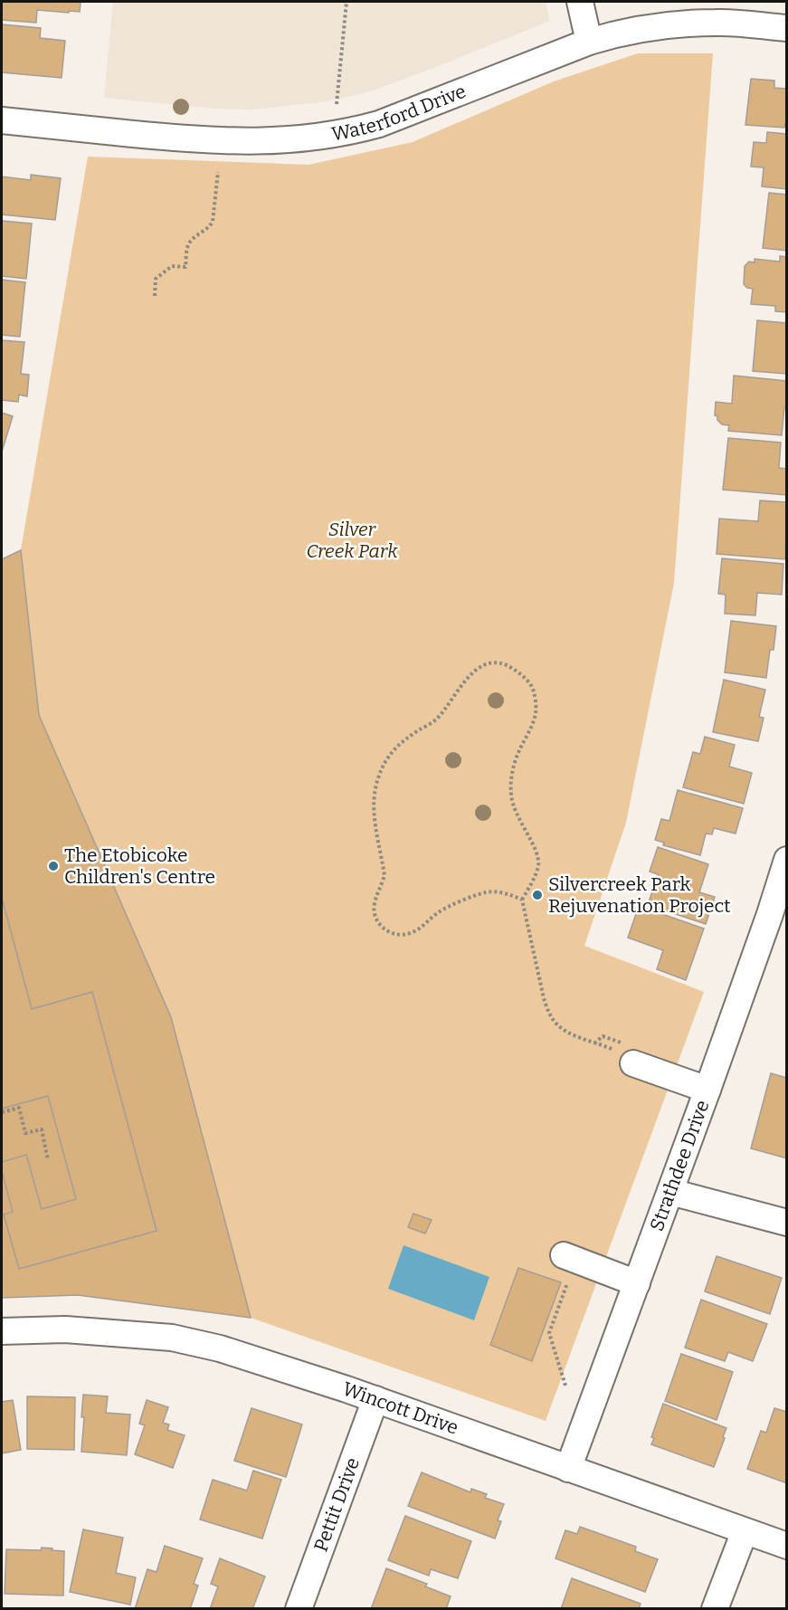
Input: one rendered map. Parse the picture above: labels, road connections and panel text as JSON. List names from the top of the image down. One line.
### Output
{"streets":{"street":["Waterford Drive","Strathdee Drive","Wincott Drive","Pettit Drive"]},"crossings":[["Strathdee Drive","Wincott Drive"],["Wincott Drive","Pettit Drive"]],"parks":["Silver Creek Park"],"places":["The Etobicoke Children's Centre","Silvercreek Park Rejuvenation Project"]}
